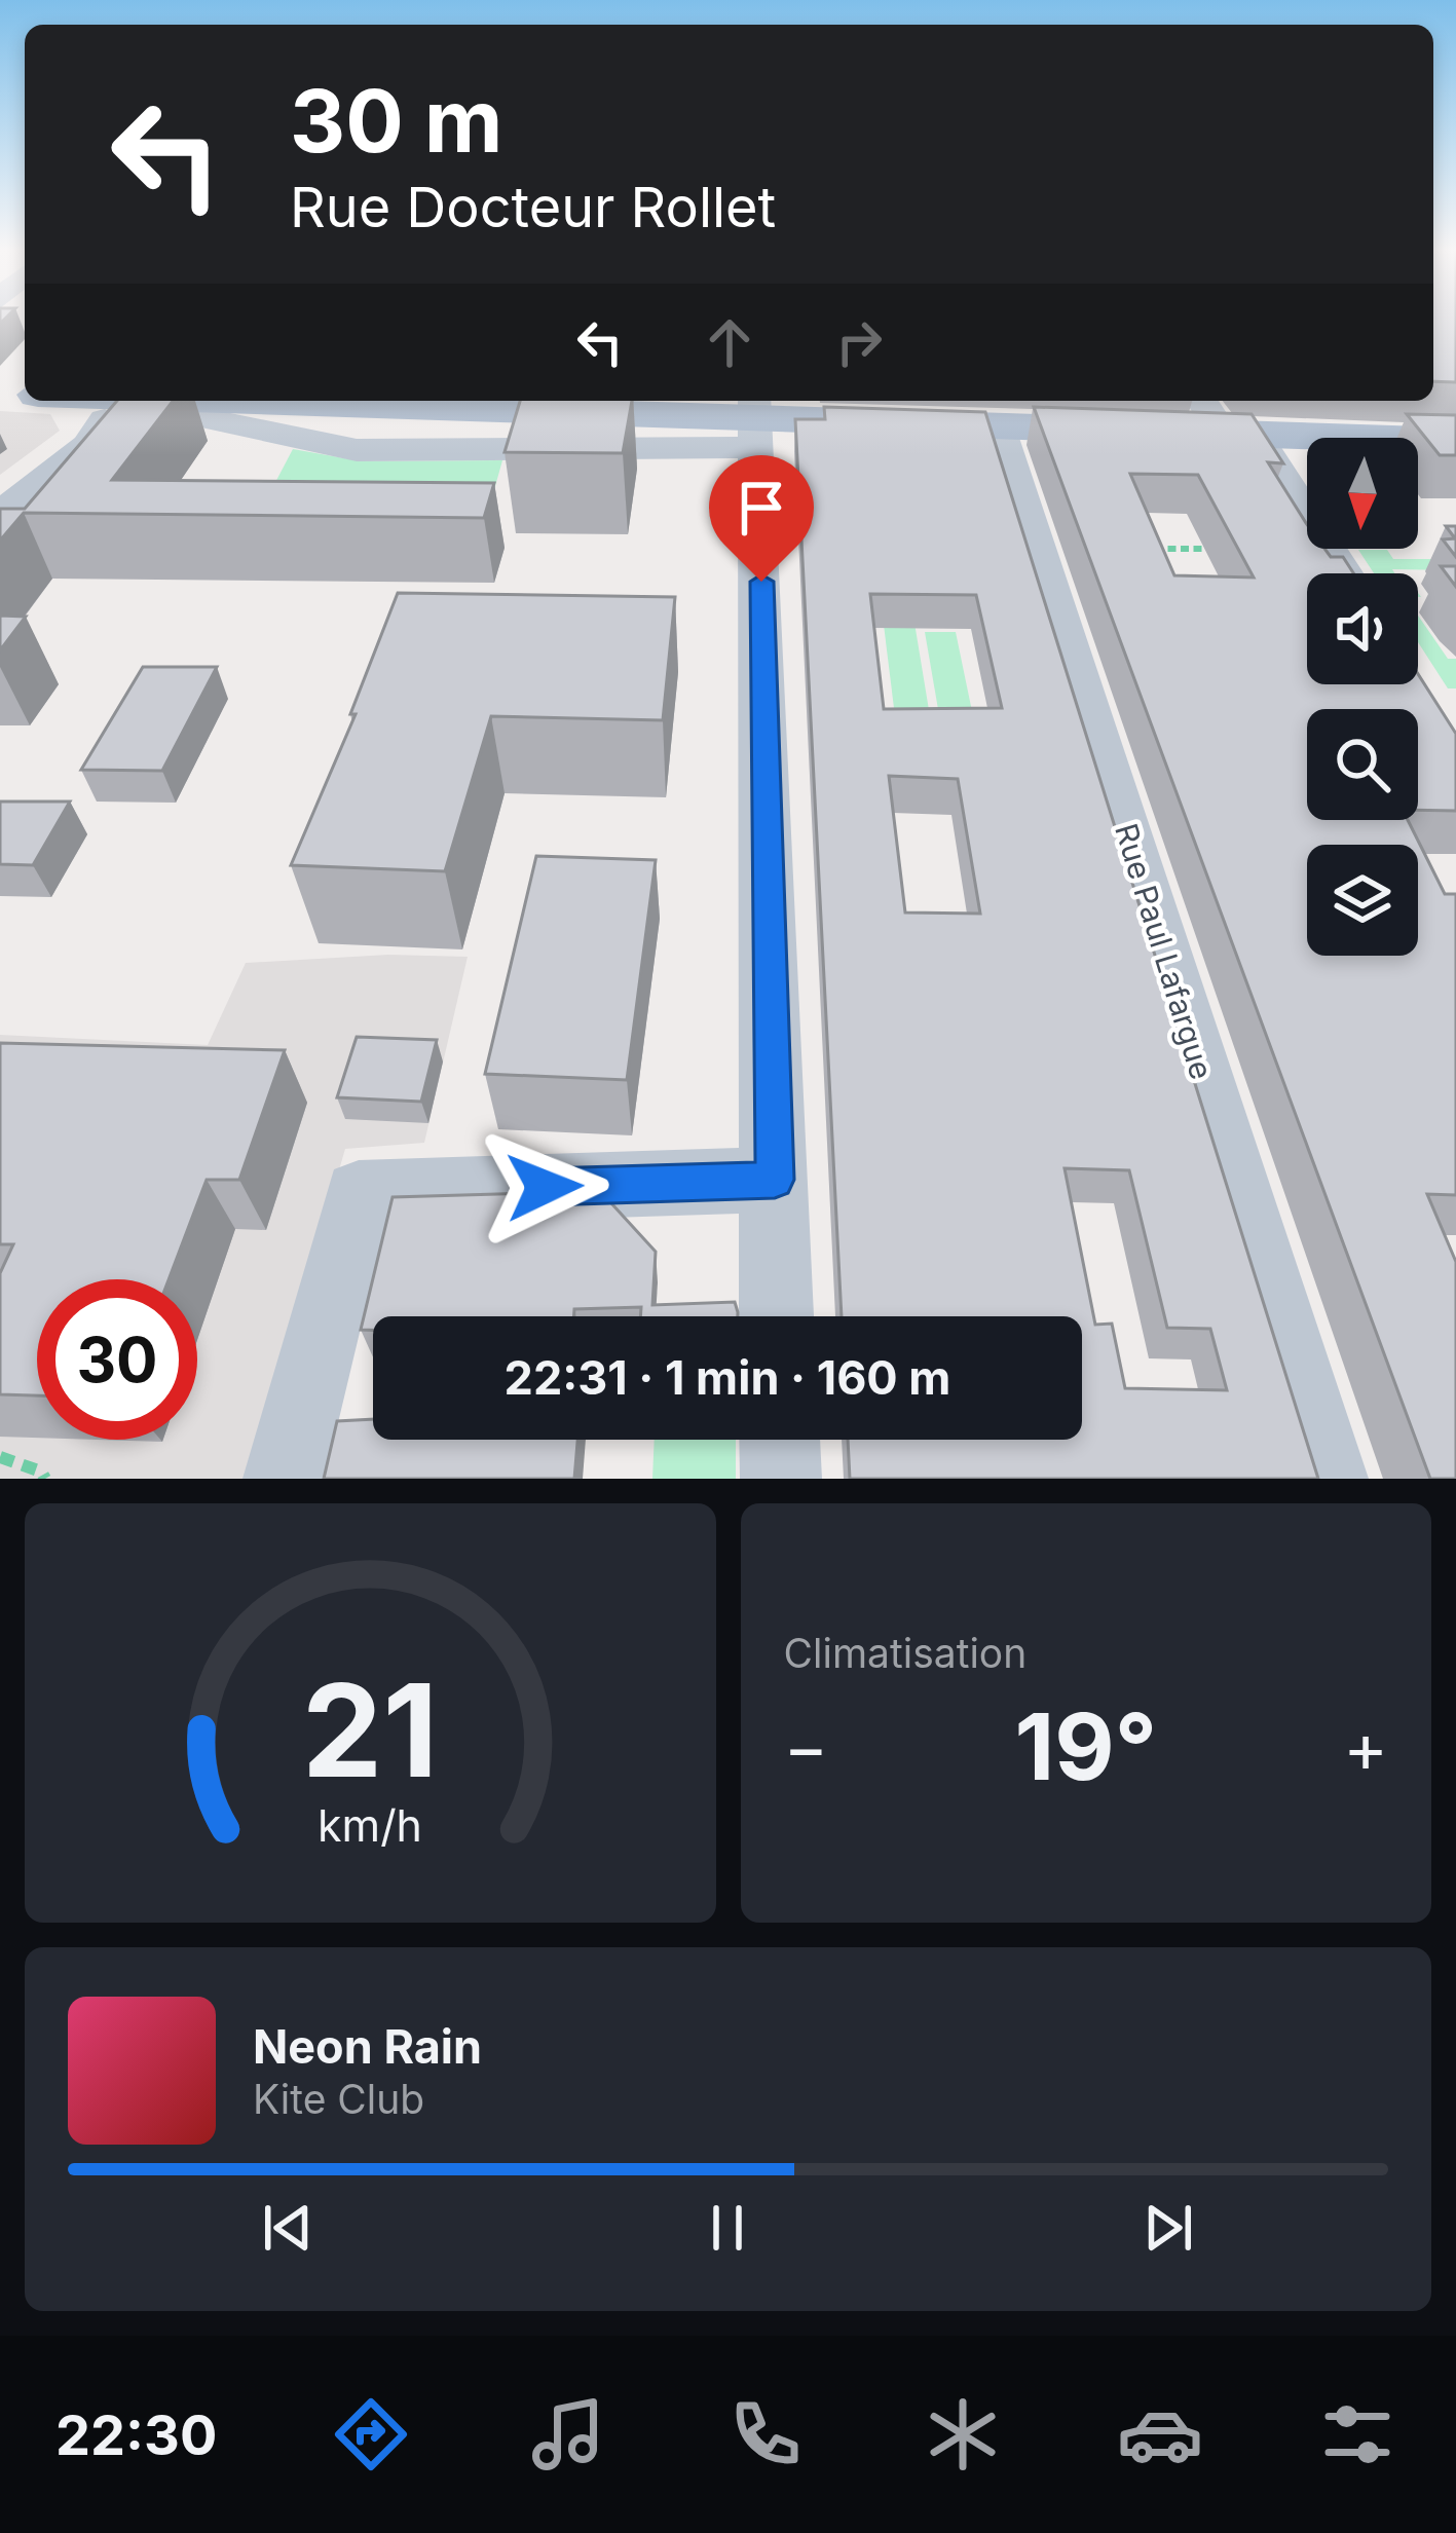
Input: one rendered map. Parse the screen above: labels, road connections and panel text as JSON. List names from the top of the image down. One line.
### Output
{"streets":{"street":["Rue Paul Lafargue"]},"north":"bottom","page":{"turn":["30 m","Rue Docteur Rollet"],"limit":"30","trip":"22:31 · 1 min · 160 m","tile":"Climatisation","heat":["−","19°","+"],"song":["Neon Rain","Kite Club"],"tabs":"22:30","gauge":["21","km/h"]}}
